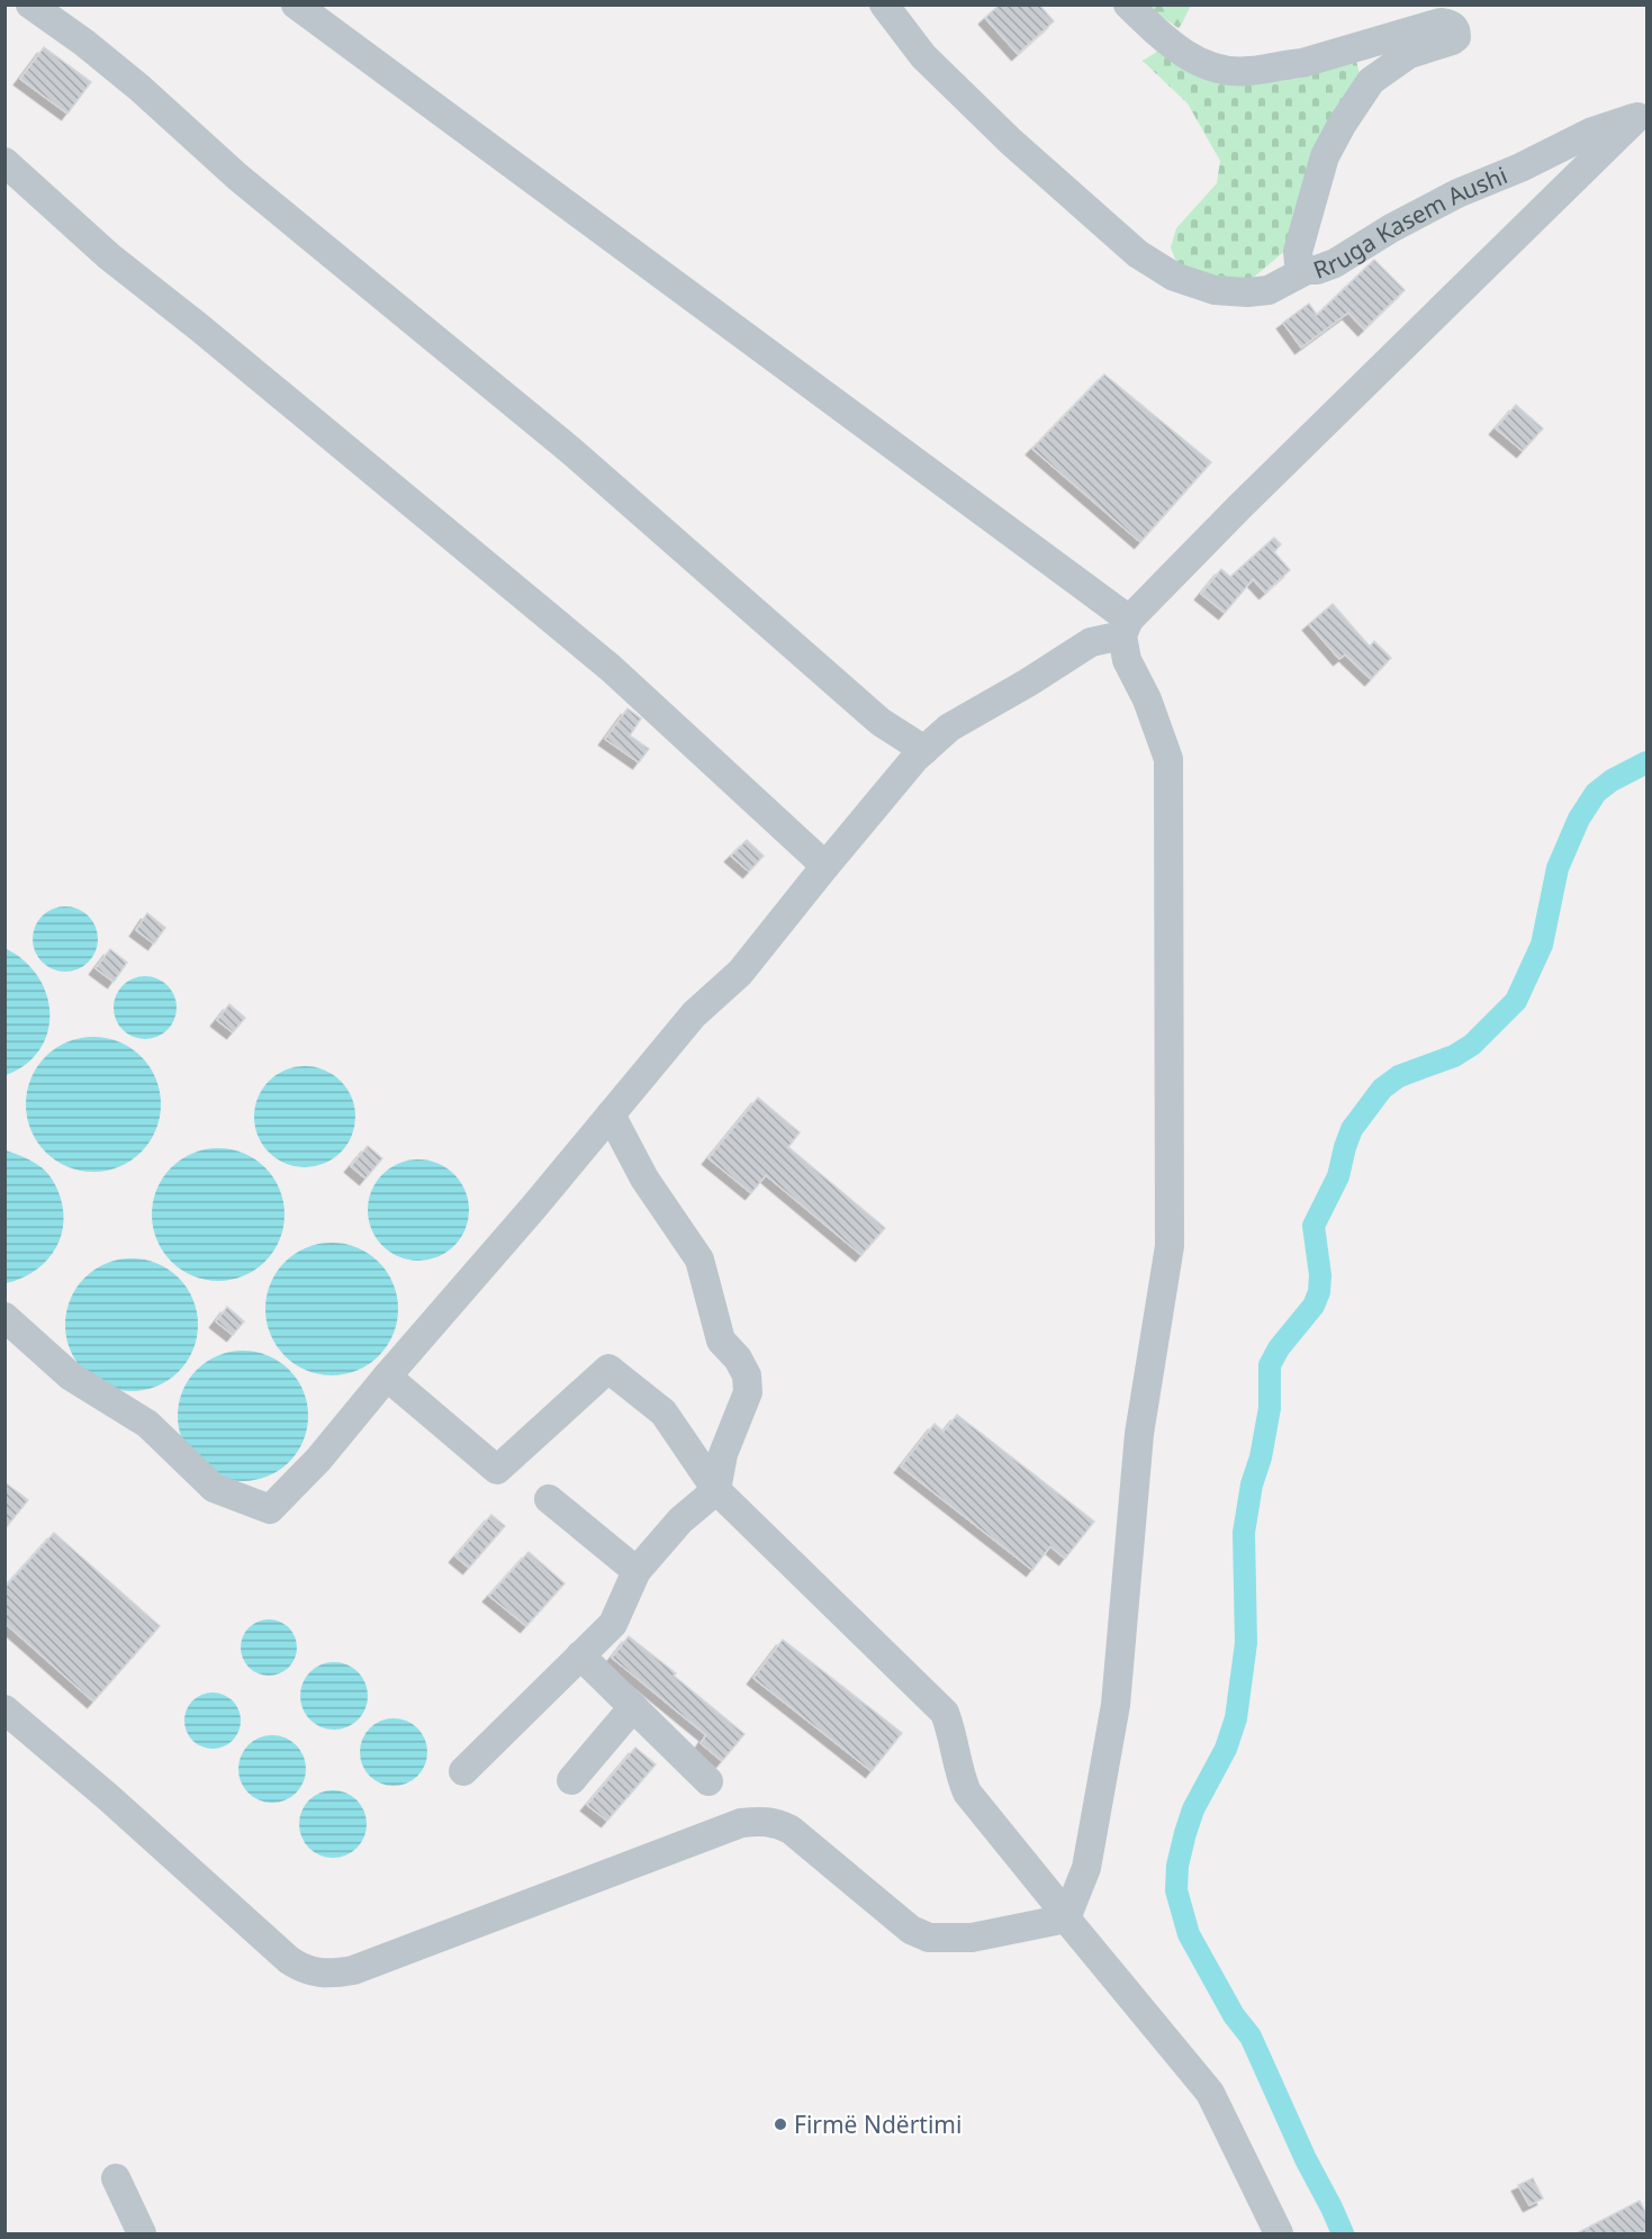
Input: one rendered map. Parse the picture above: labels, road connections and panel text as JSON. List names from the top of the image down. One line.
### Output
{"streets":{"street":["Rruga Kasem Aushi"]},"places":["Firmë Ndërtimi"]}
